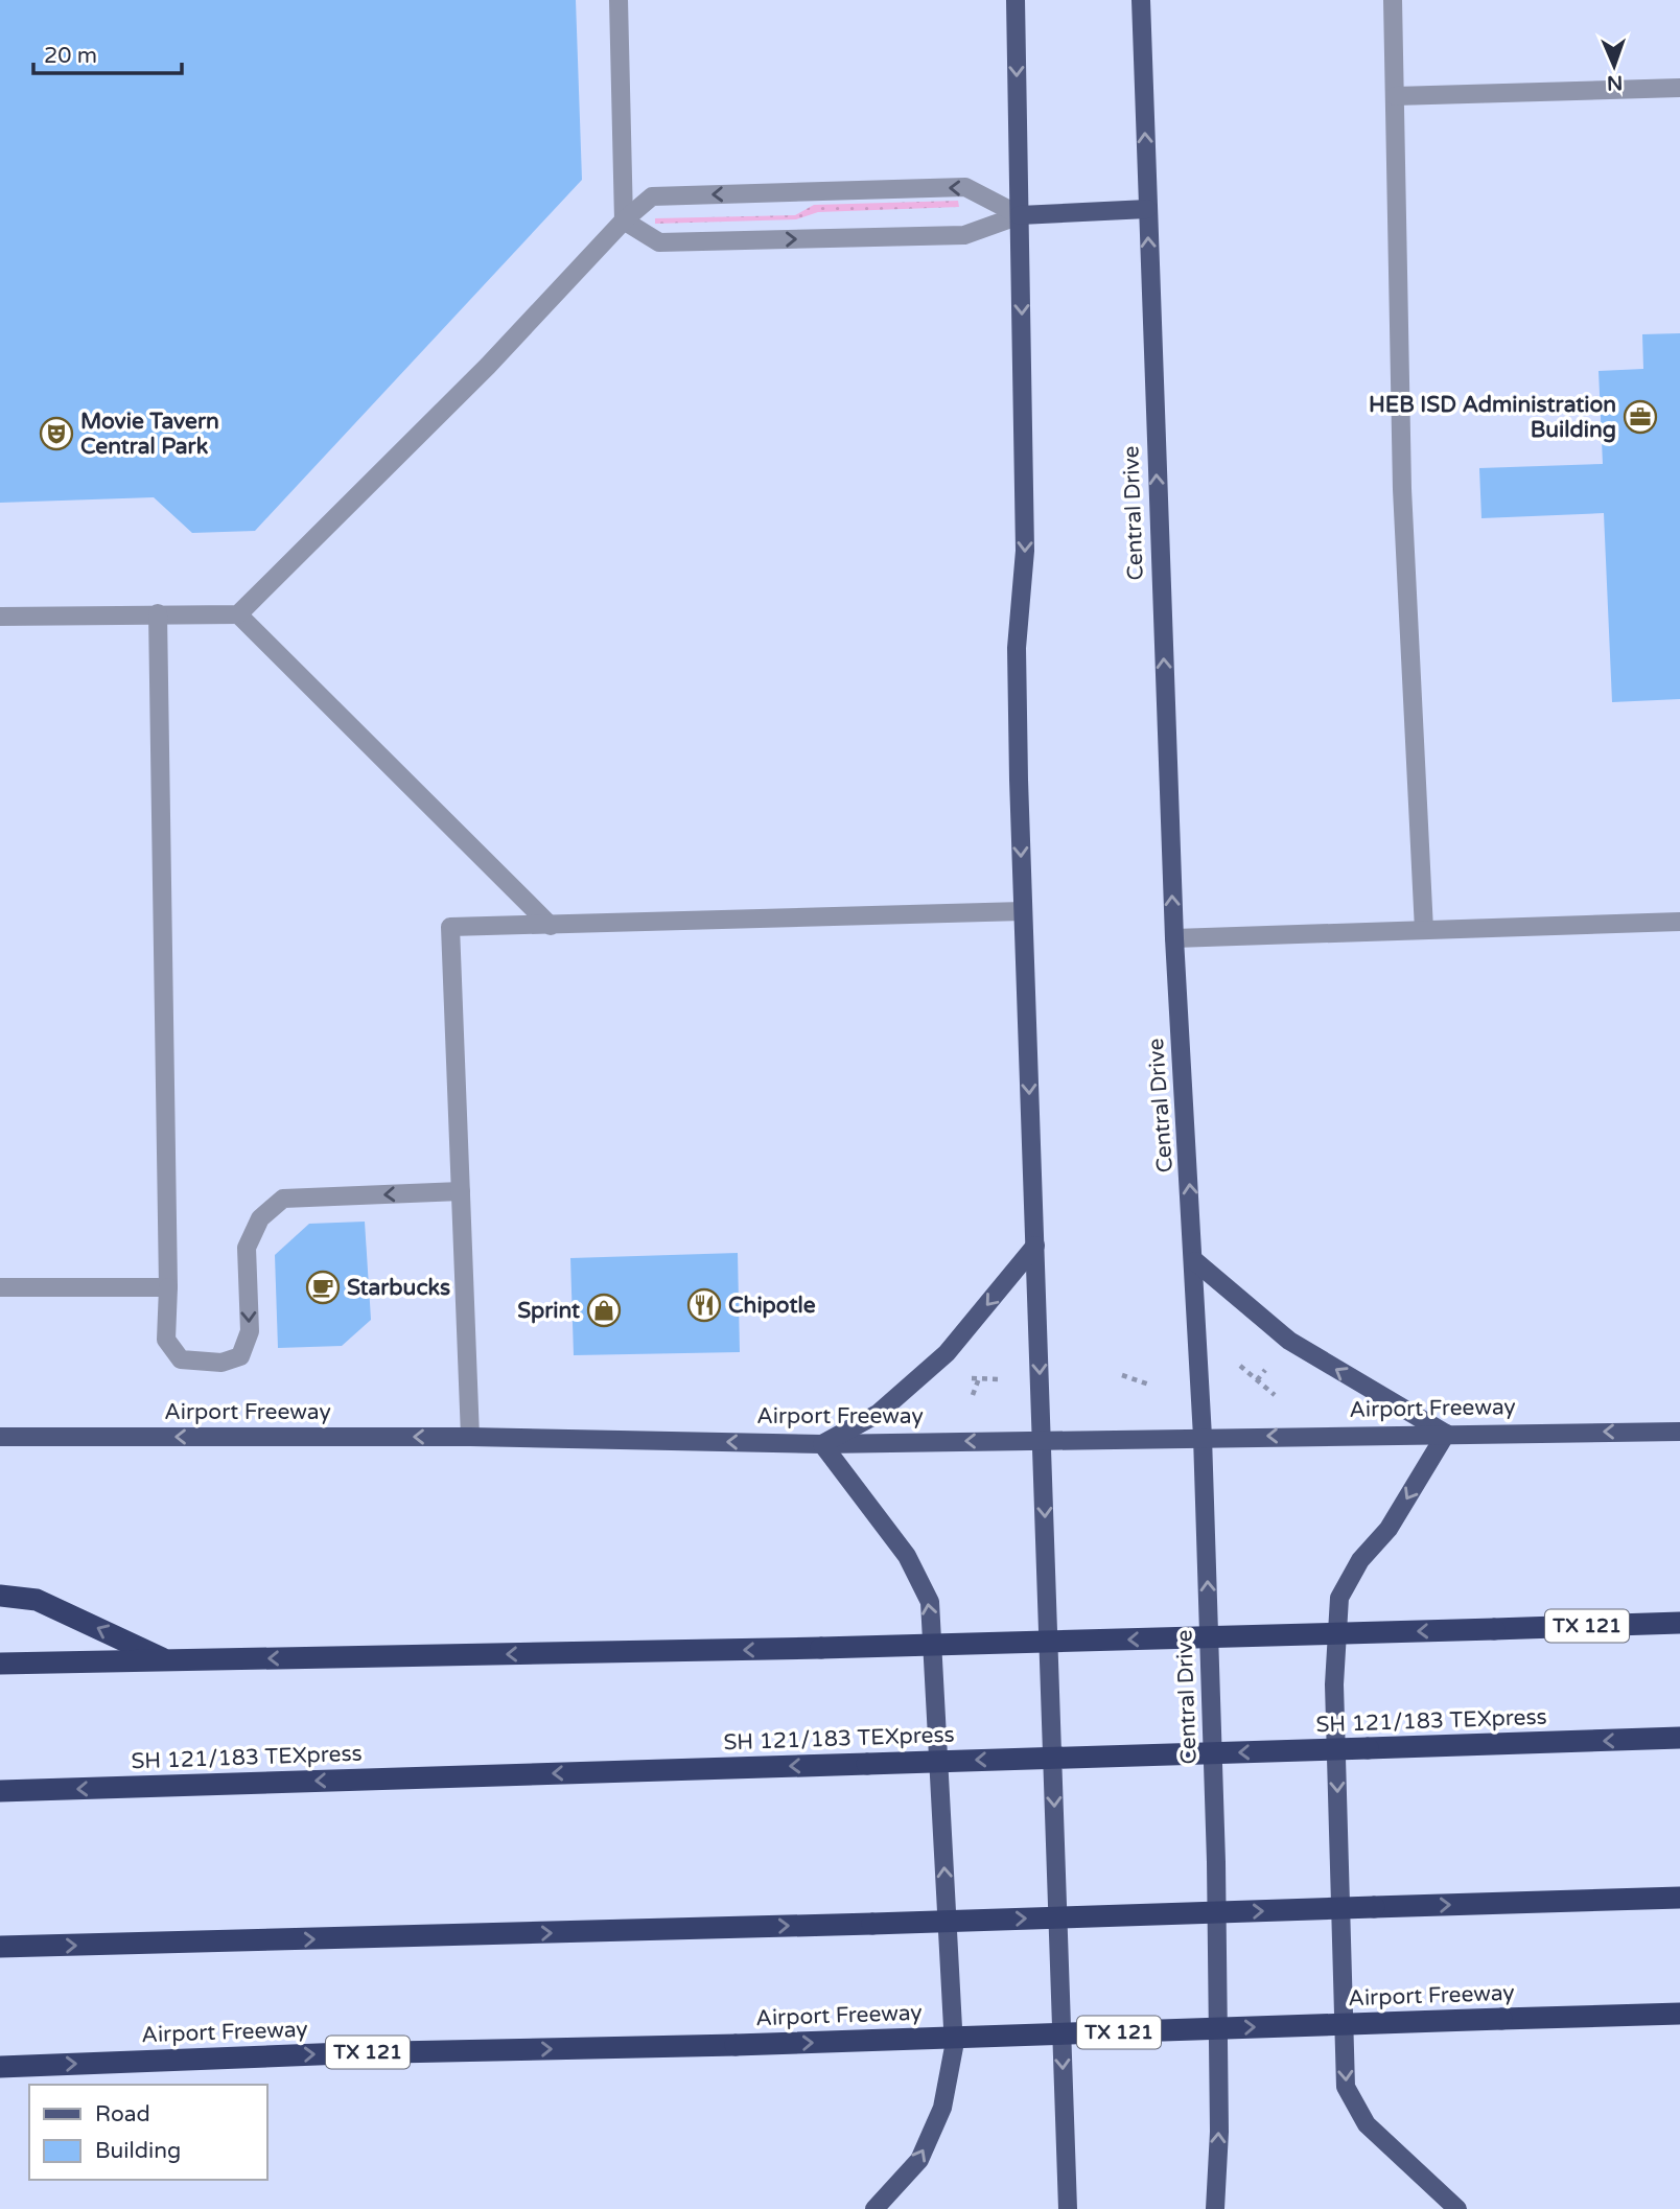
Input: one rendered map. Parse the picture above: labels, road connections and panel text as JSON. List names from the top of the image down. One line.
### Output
{"streets":{"highway":["Airport Freeway","TX 121","SH 121/183 TEXpress"],"main road":["Central Drive"]},"crossings":[["Central Drive","Airport Freeway"]],"places":{"office":["HEB ISD Administration Building"],"theatre":["Movie Tavern Central Park"],"cafe":["Starbucks"],"restaurant":["Chipotle"],"shop":["Sprint"]},"legend":["Road","Building"],"scale_bar":"20 m","north":"bottom"}
